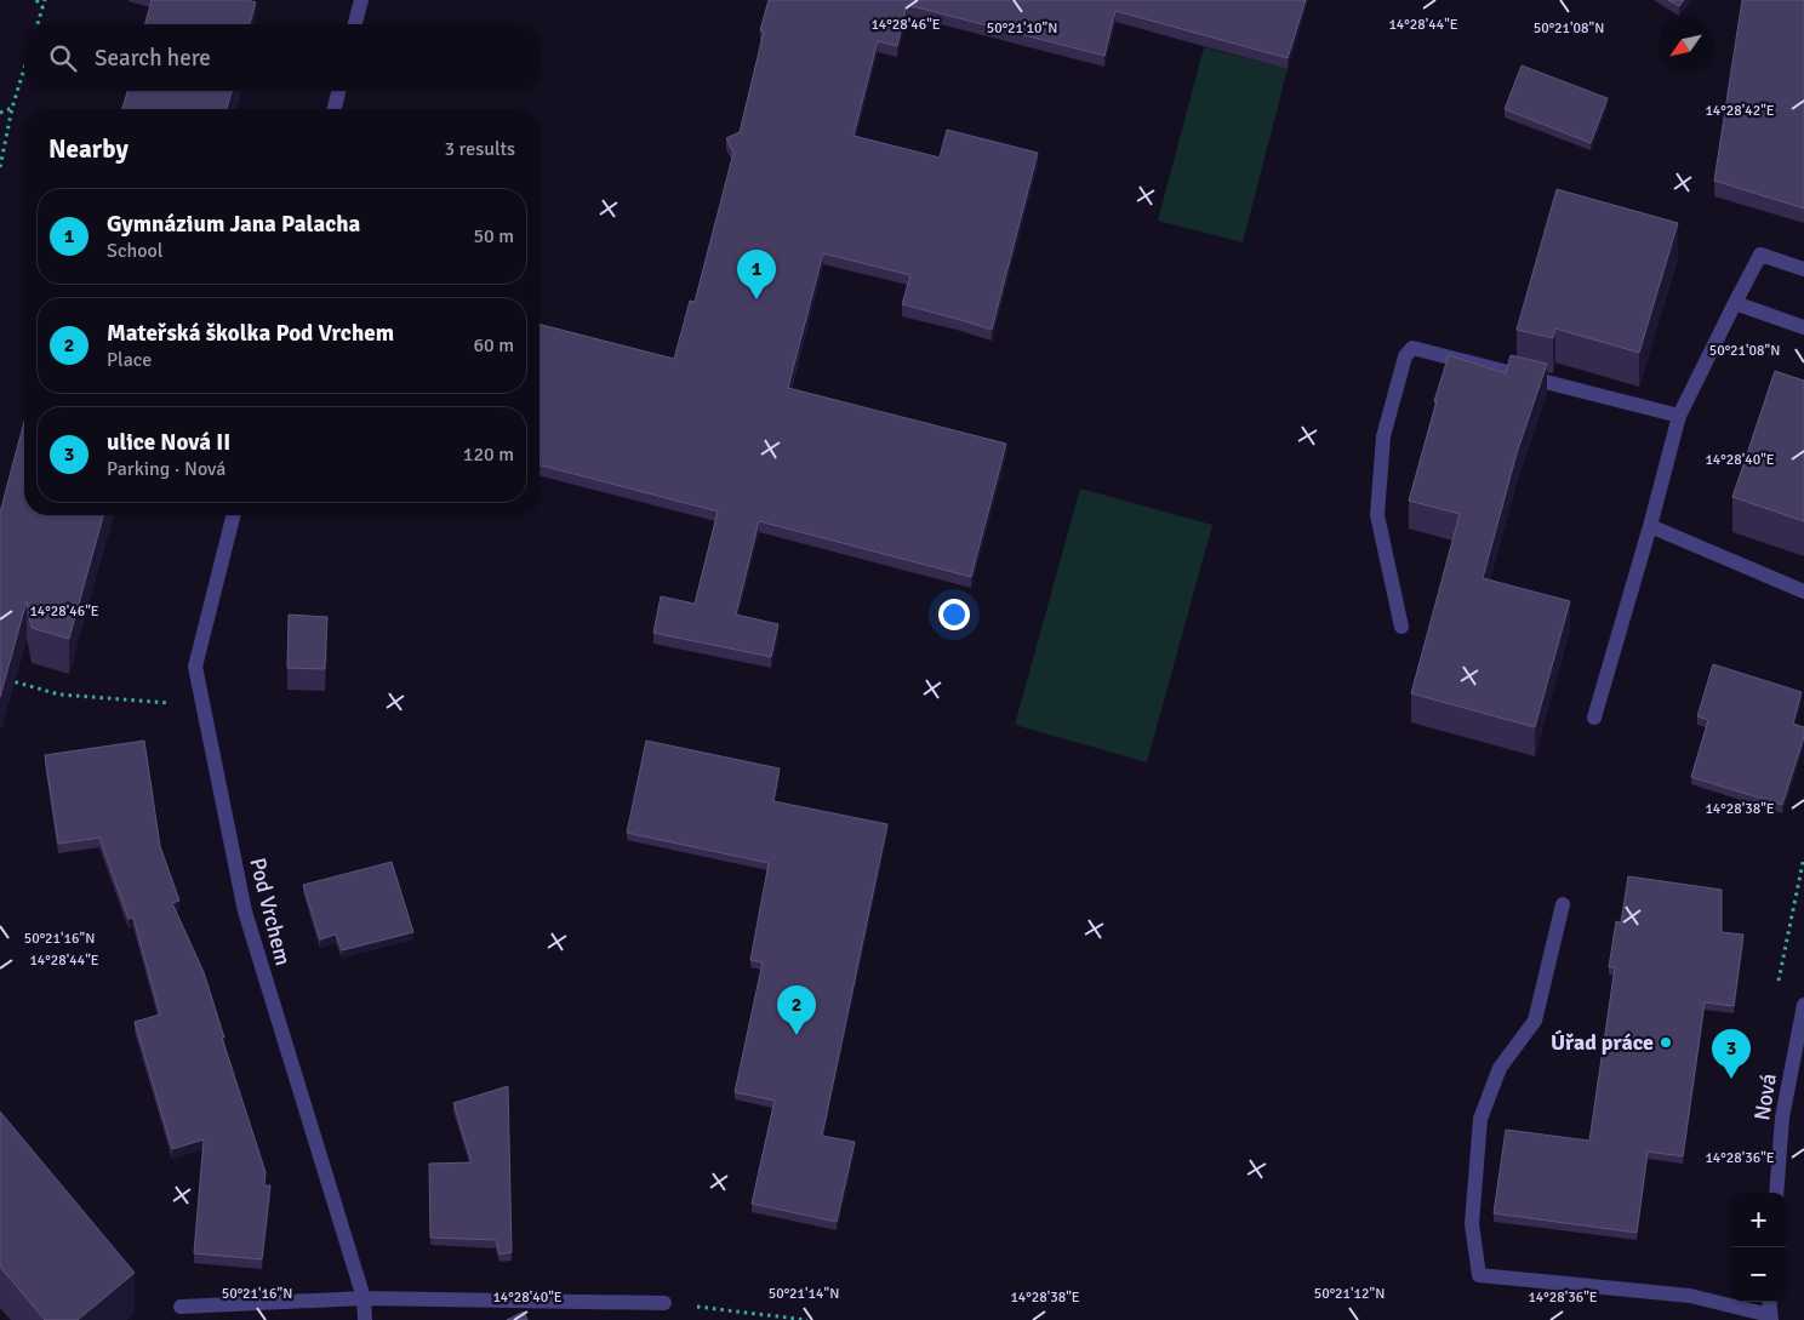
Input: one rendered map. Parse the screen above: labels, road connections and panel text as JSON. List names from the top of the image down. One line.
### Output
{"streets":{"street":["Pod Vrchem","Nová"]},"places":["Úřad práce"],"north":"bottom left","page":{"search":"Search here","heading":["Nearby","3 results"],"list":[{"mark":"1","name":"Gymnázium Jana Palacha","note":"School","value":"50 m"},{"mark":"2","name":"Mateřská školka Pod Vrchem","note":"Place","value":"60 m"},{"mark":"3","name":"ulice Nová II","note":"Parking · Nová","value":"120 m"}],"pins":["1","2","3"],"map_buttons":["+","−"]},"coordinates":["14°28'46\"E","14°28'44\"E","50°21'10\"N","50°21'08\"N","14°28'42\"E","14°28'40\"E","14°28'38\"E","50°21'16\"N","14°28'36\"E","50°21'14\"N","50°21'12\"N"]}
